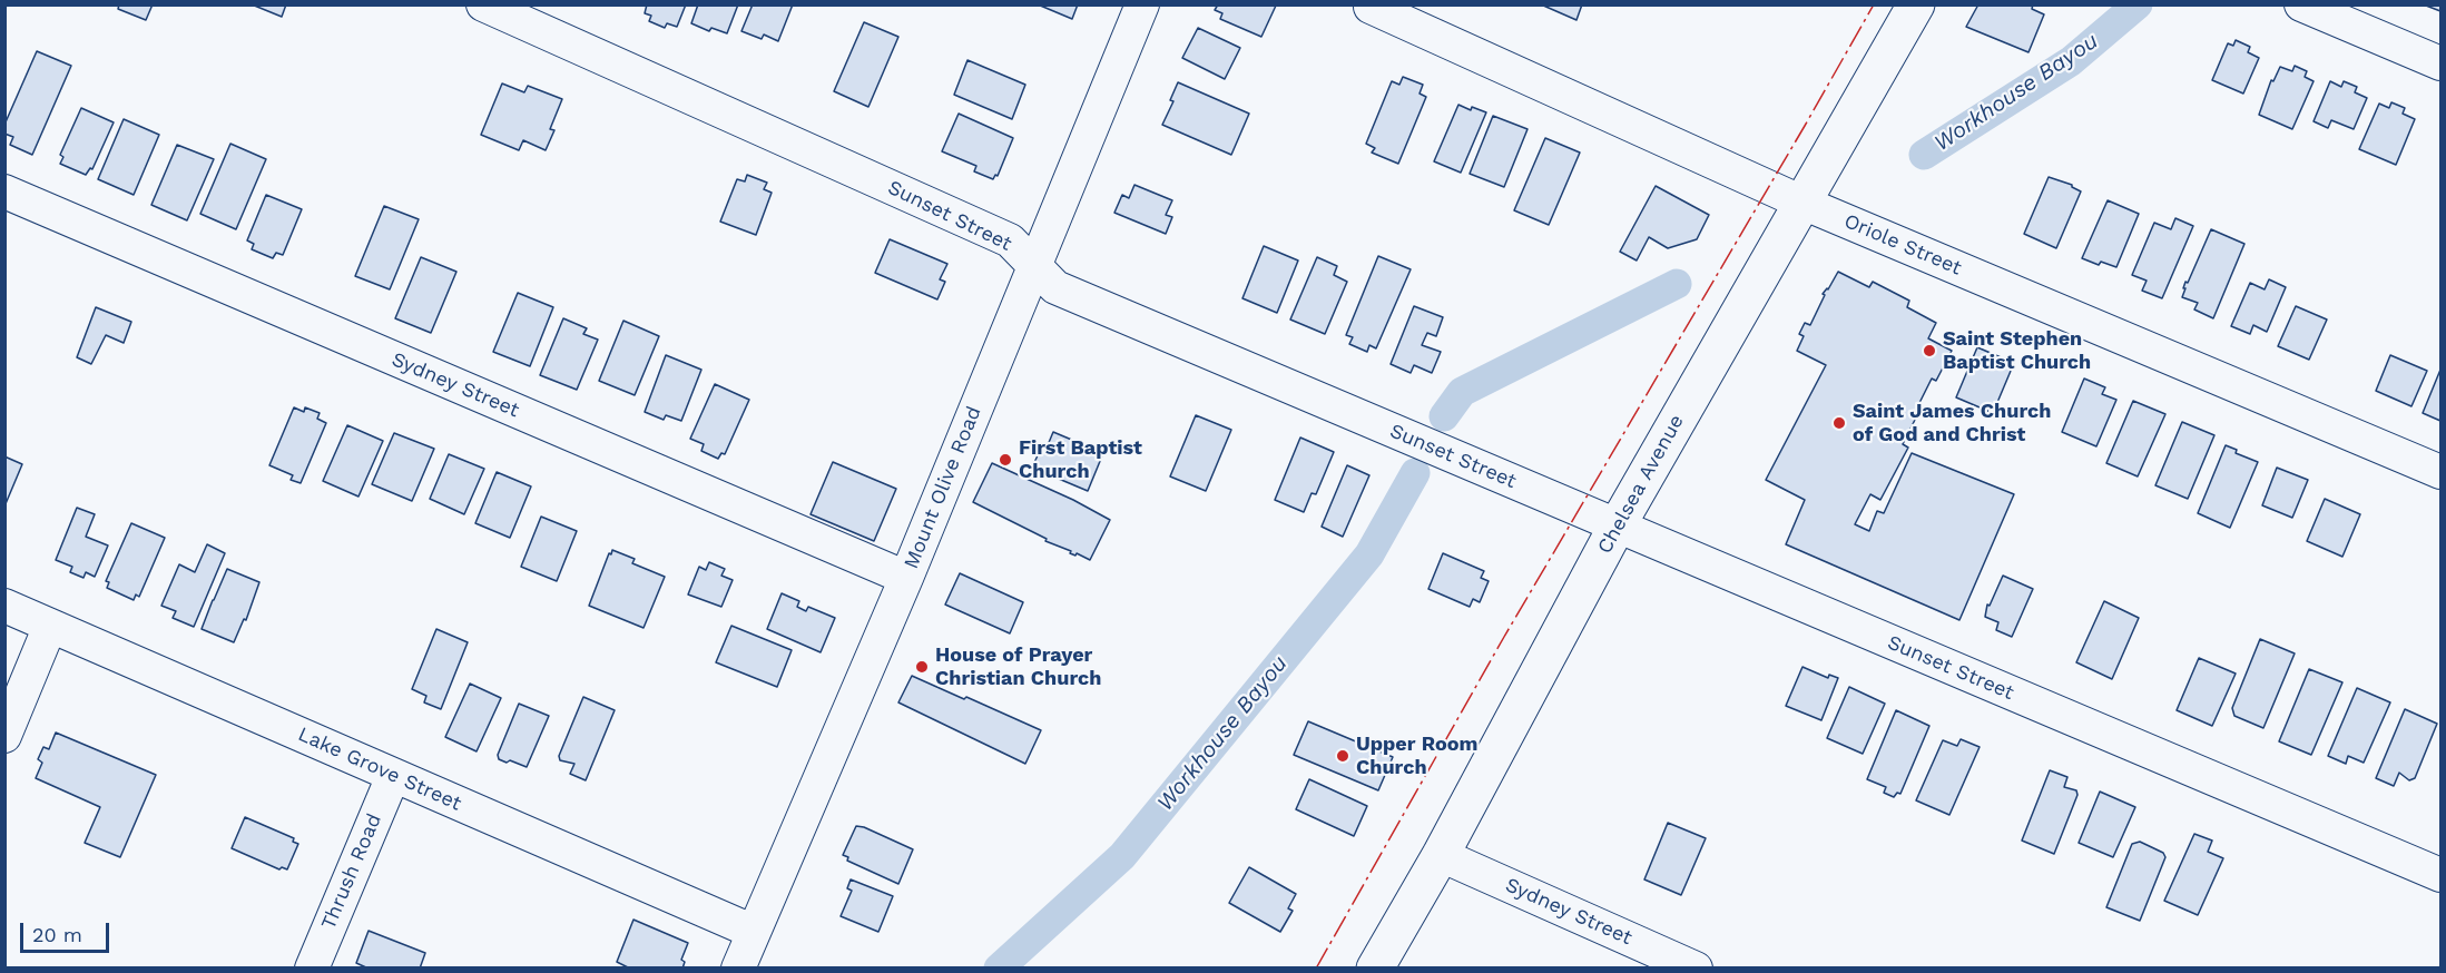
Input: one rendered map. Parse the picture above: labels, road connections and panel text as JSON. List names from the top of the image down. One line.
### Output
{"streets":{"main road":["Chelsea Avenue"],"street":["Sunset Street","Oriole Street","Sydney Street","Mount Olive Road","Lake Grove Street","Thrush Road"]},"crossings":[["Sunset Street","Chelsea Avenue"],["Sunset Street","Mount Olive Road"],["Oriole Street","Chelsea Avenue"],["Sydney Street","Chelsea Avenue"],["Sydney Street","Mount Olive Road"],["Mount Olive Road","Lake Grove Street"],["Lake Grove Street","Thrush Road"]],"water":["Workhouse Bayou"],"places":["Saint Stephen Baptist Church","Saint James Church of God and Christ","First Baptist Church","House of Prayer Christian Church","Upper Room Church"],"scale_bar":"20 m"}
